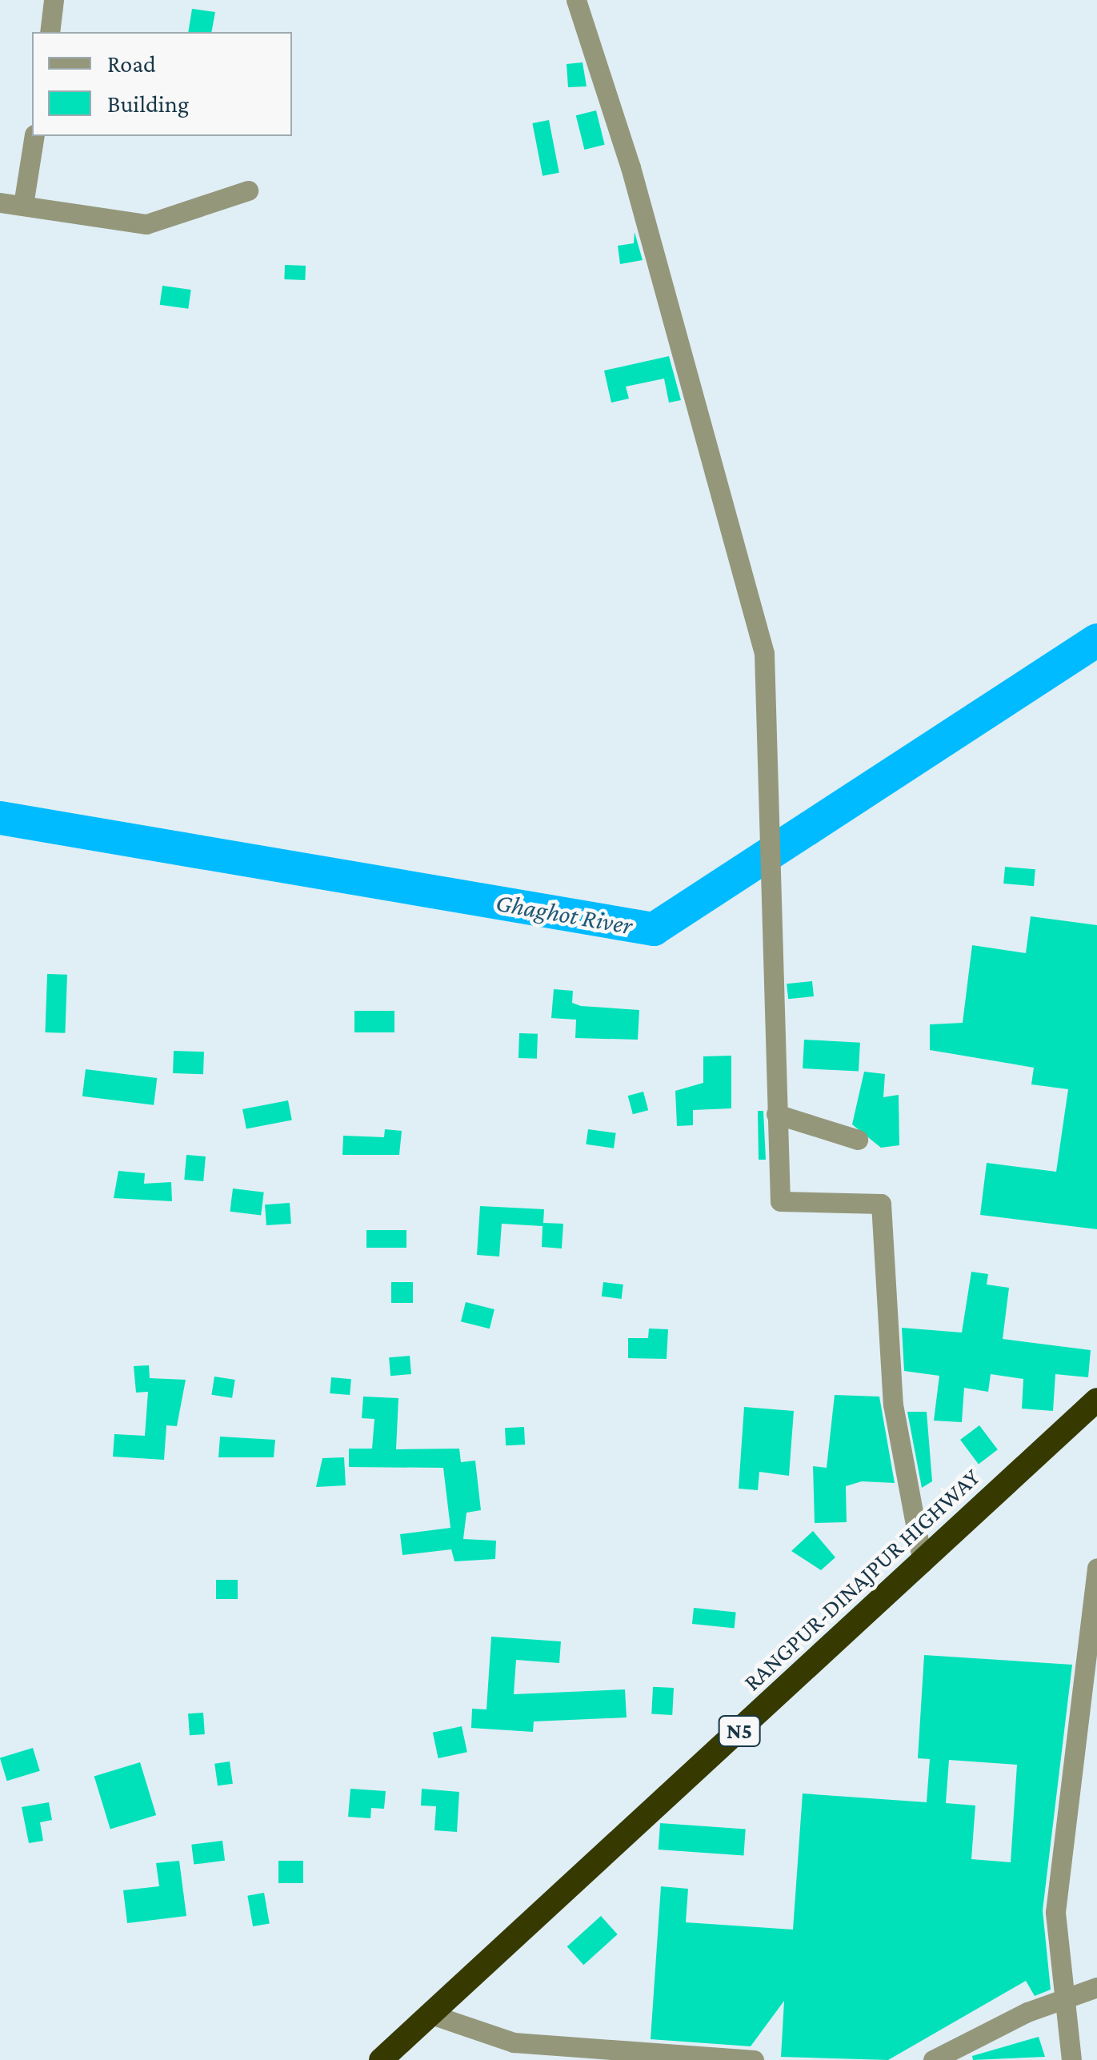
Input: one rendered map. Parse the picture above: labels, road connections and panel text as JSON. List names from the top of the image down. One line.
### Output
{"streets":{"highway":["RANGPUR-DINAJPUR HIGHWAY","N5"]},"water":["Ghaghot River"],"legend":["Road","Building"]}
